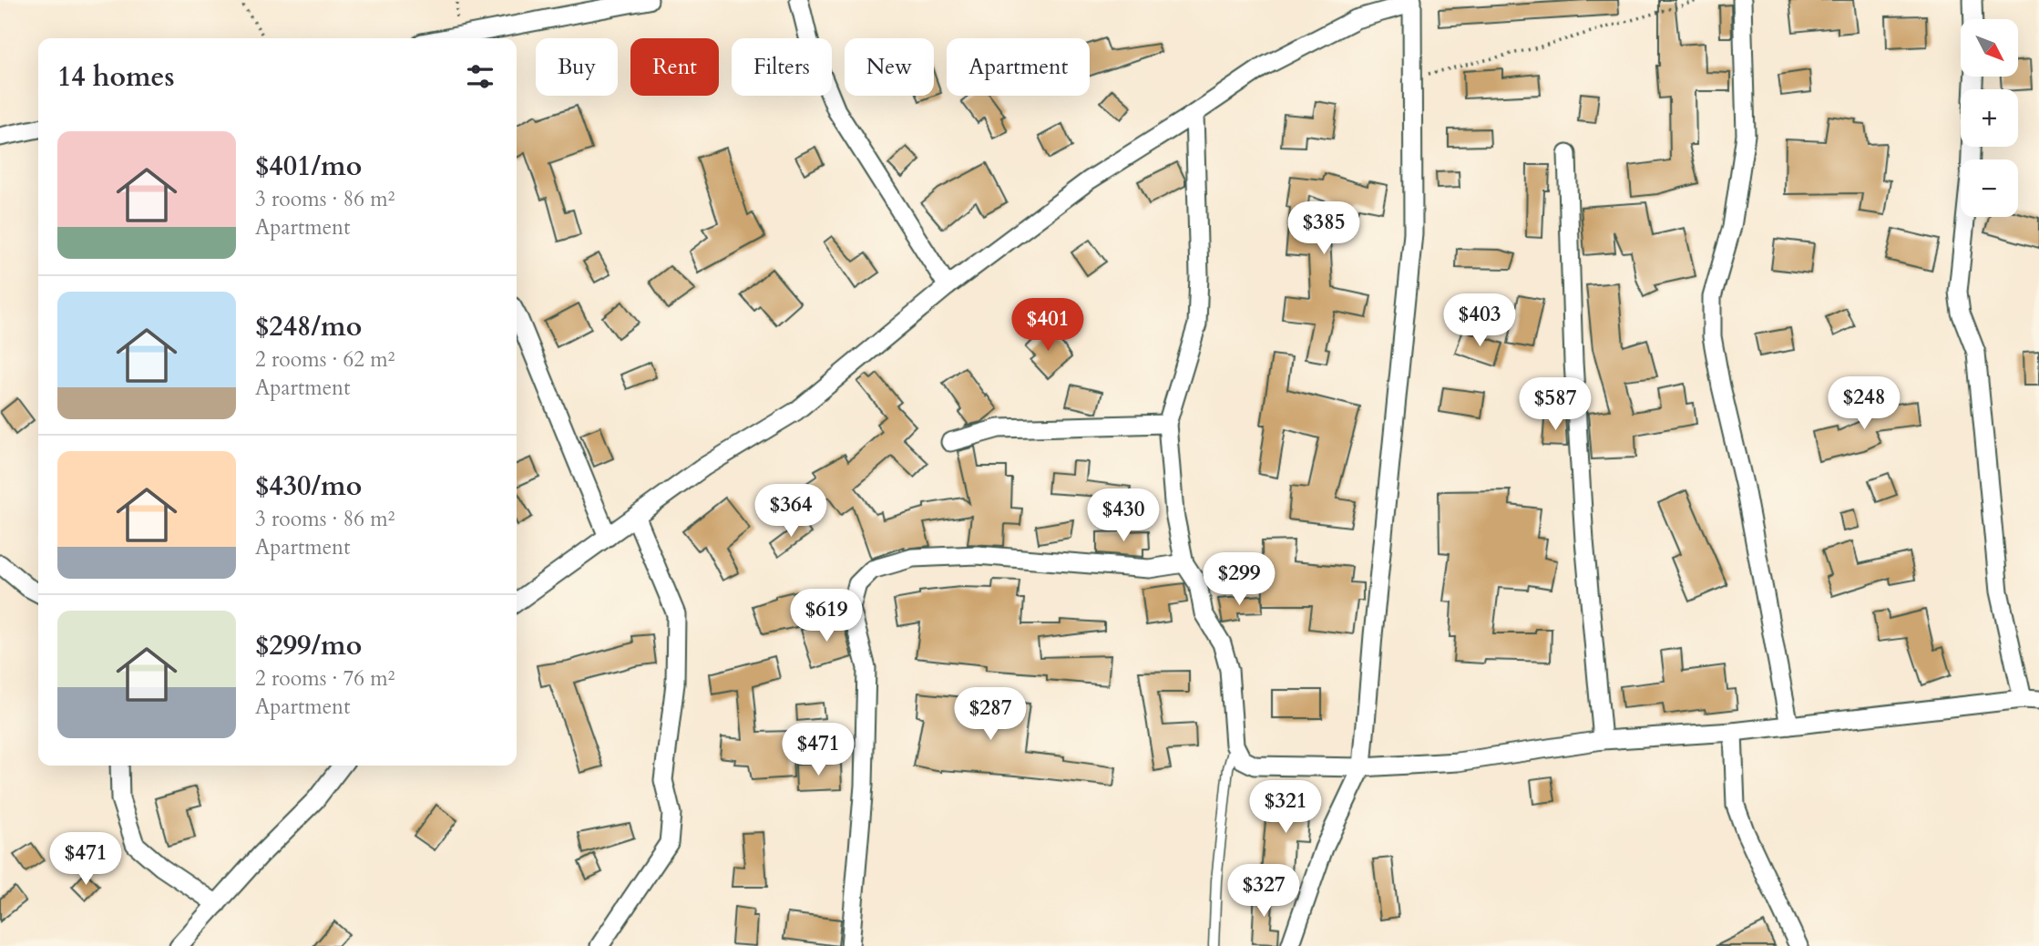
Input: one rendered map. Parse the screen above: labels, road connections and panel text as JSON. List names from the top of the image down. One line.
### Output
{"north":"bottom right","page":{"map_buttons":["+","−"],"chip":["Buy","Rent","Filters","New","Apartment"],"heading":"14 homes","list":[{"name":"$401/mo","note":"3 rooms · 86 m² · Apartment"},{"name":"$248/mo","note":"2 rooms · 62 m² · Apartment"},{"name":"$430/mo","note":"3 rooms · 86 m² · Apartment"},{"name":"$299/mo","note":"2 rooms · 76 m² · Apartment"}],"price":["$385","$403","$401","$248","$587","$364","$430","$299","$619","$287","$471","$321","$471","$327"]}}
